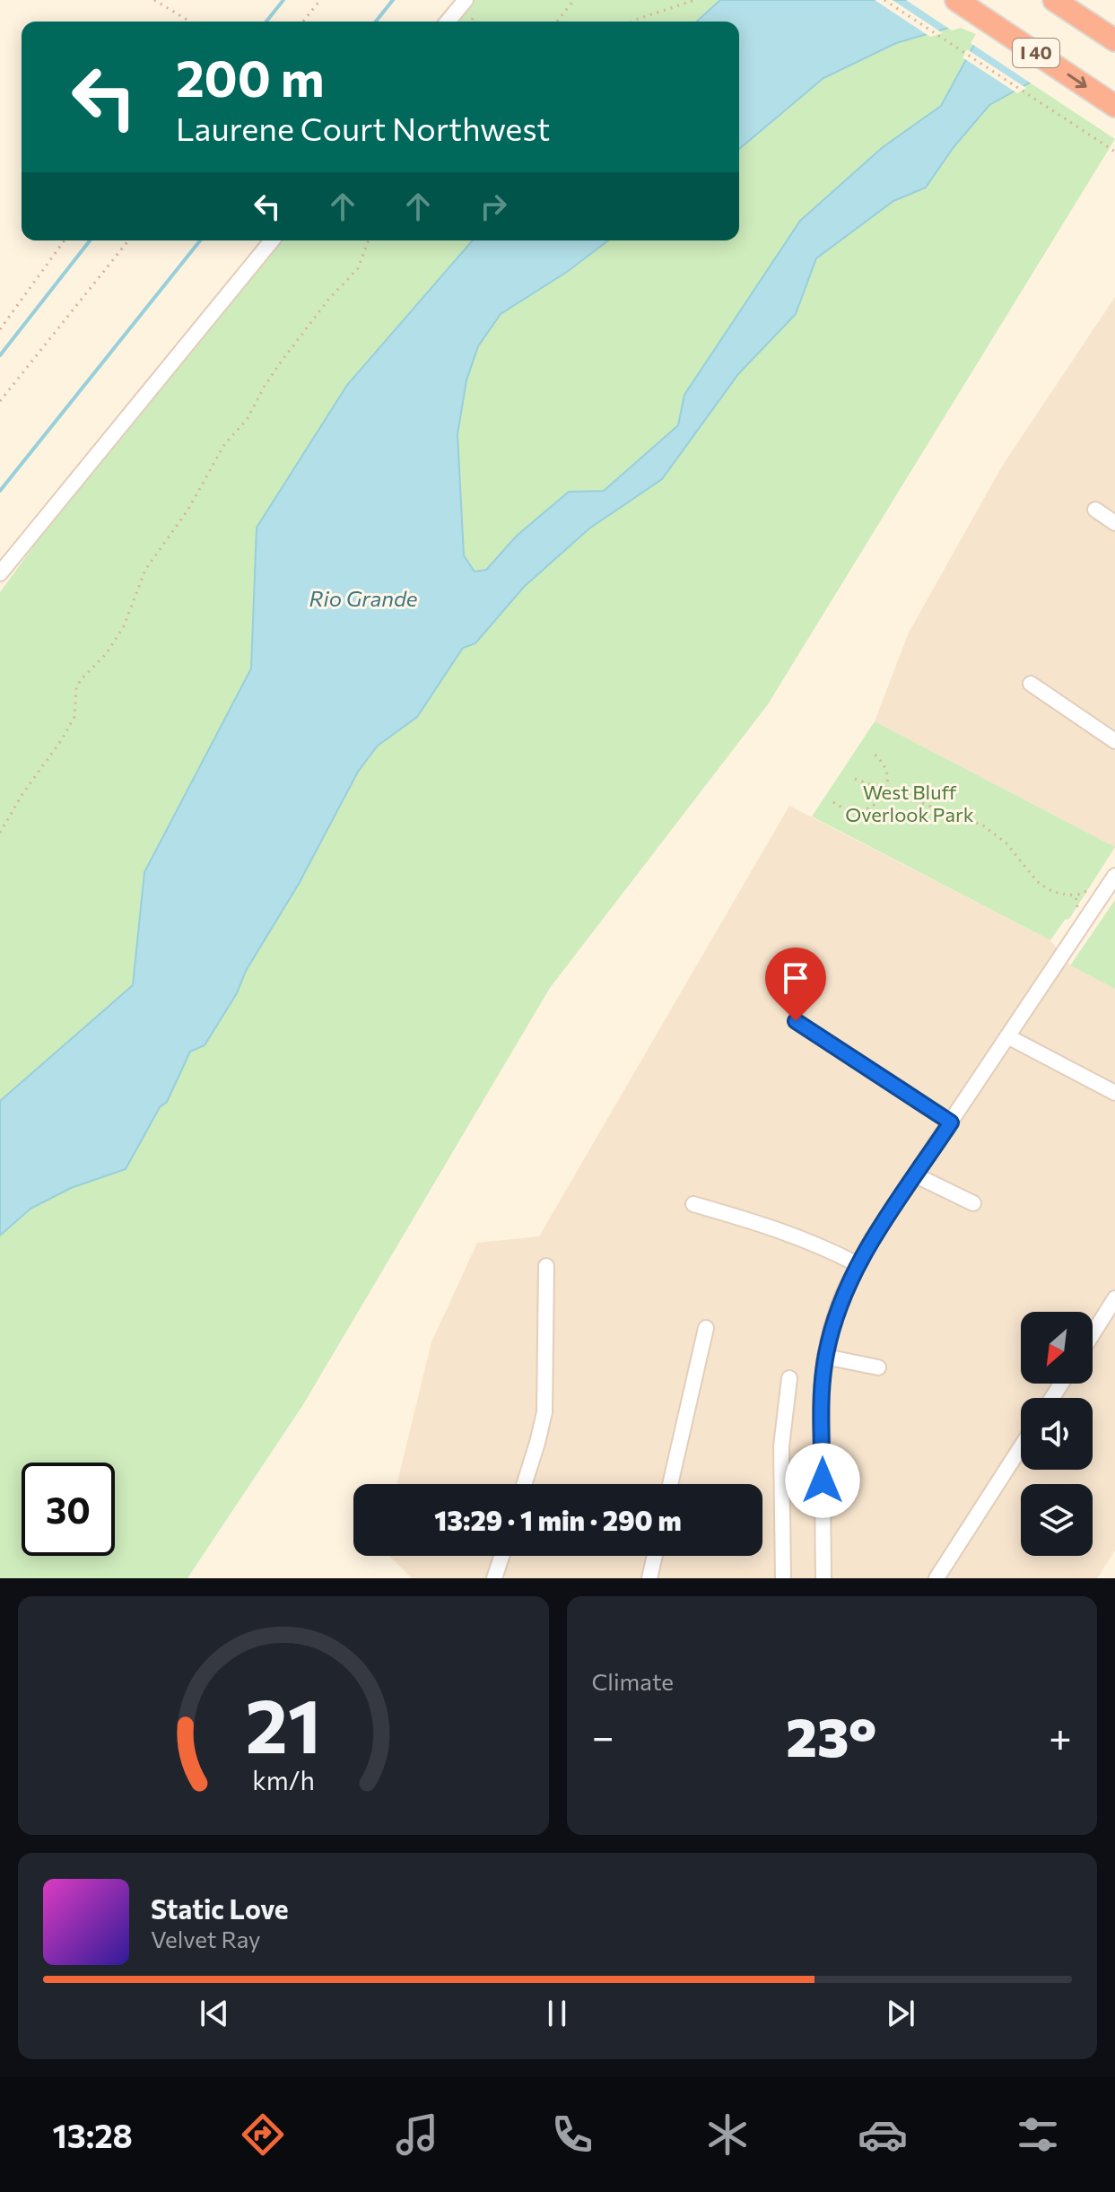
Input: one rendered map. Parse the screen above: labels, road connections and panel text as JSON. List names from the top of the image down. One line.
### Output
{"streets":{"highway":["I 40"]},"water":["Rio Grande"],"parks":["West Bluff Overlook Park"],"north":"bottom left","page":{"turn":["200 m","Laurene Court Northwest"],"limit":"30","trip":"13:29 · 1 min · 290 m","tile":"Climate","heat":["−","23°","+"],"song":["Static Love","Velvet Ray"],"tabs":"13:28","gauge":["21","km/h"]}}
